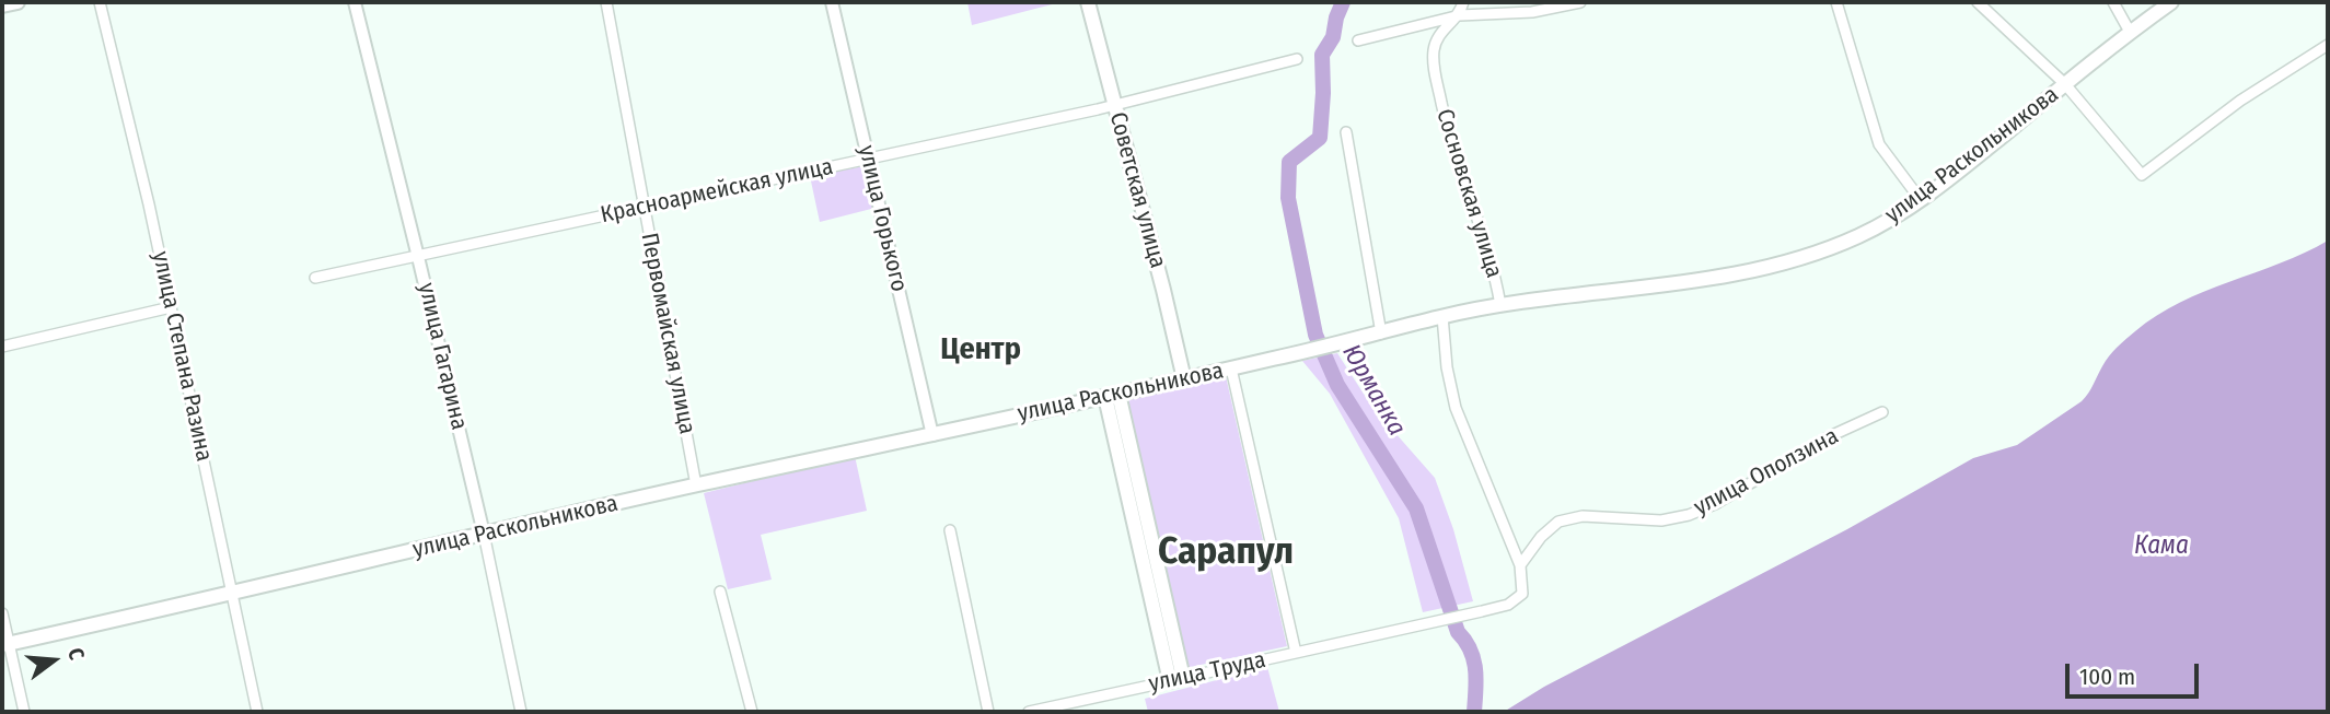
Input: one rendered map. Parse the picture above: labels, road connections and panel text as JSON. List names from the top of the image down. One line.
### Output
{"streets":{"main road":["улица Раскольникова","Советская улица"],"street":["Красноармейская улица","Сосновская улица","улица Горького","Первомайская улица","улица Степана Разина","улица Гагарина","улица Оползина","улица Труда"]},"crossings":[["улица Раскольникова","Советская улица"],["улица Раскольникова","Сосновская улица"],["улица Раскольникова","улица Горького"],["улица Раскольникова","Первомайская улица"],["улица Раскольникова","улица Степана Разина"],["улица Раскольникова","улица Гагарина"],["Советская улица","Красноармейская улица"],["Красноармейская улица","улица Горького"],["Красноармейская улица","Первомайская улица"],["Красноармейская улица","улица Гагарина"],["улица Оползина","улица Труда"]],"districts":["Центр","Сарапул"],"water":["Юрманка","Кама"],"scale_bar":"100 m","north":"right"}
